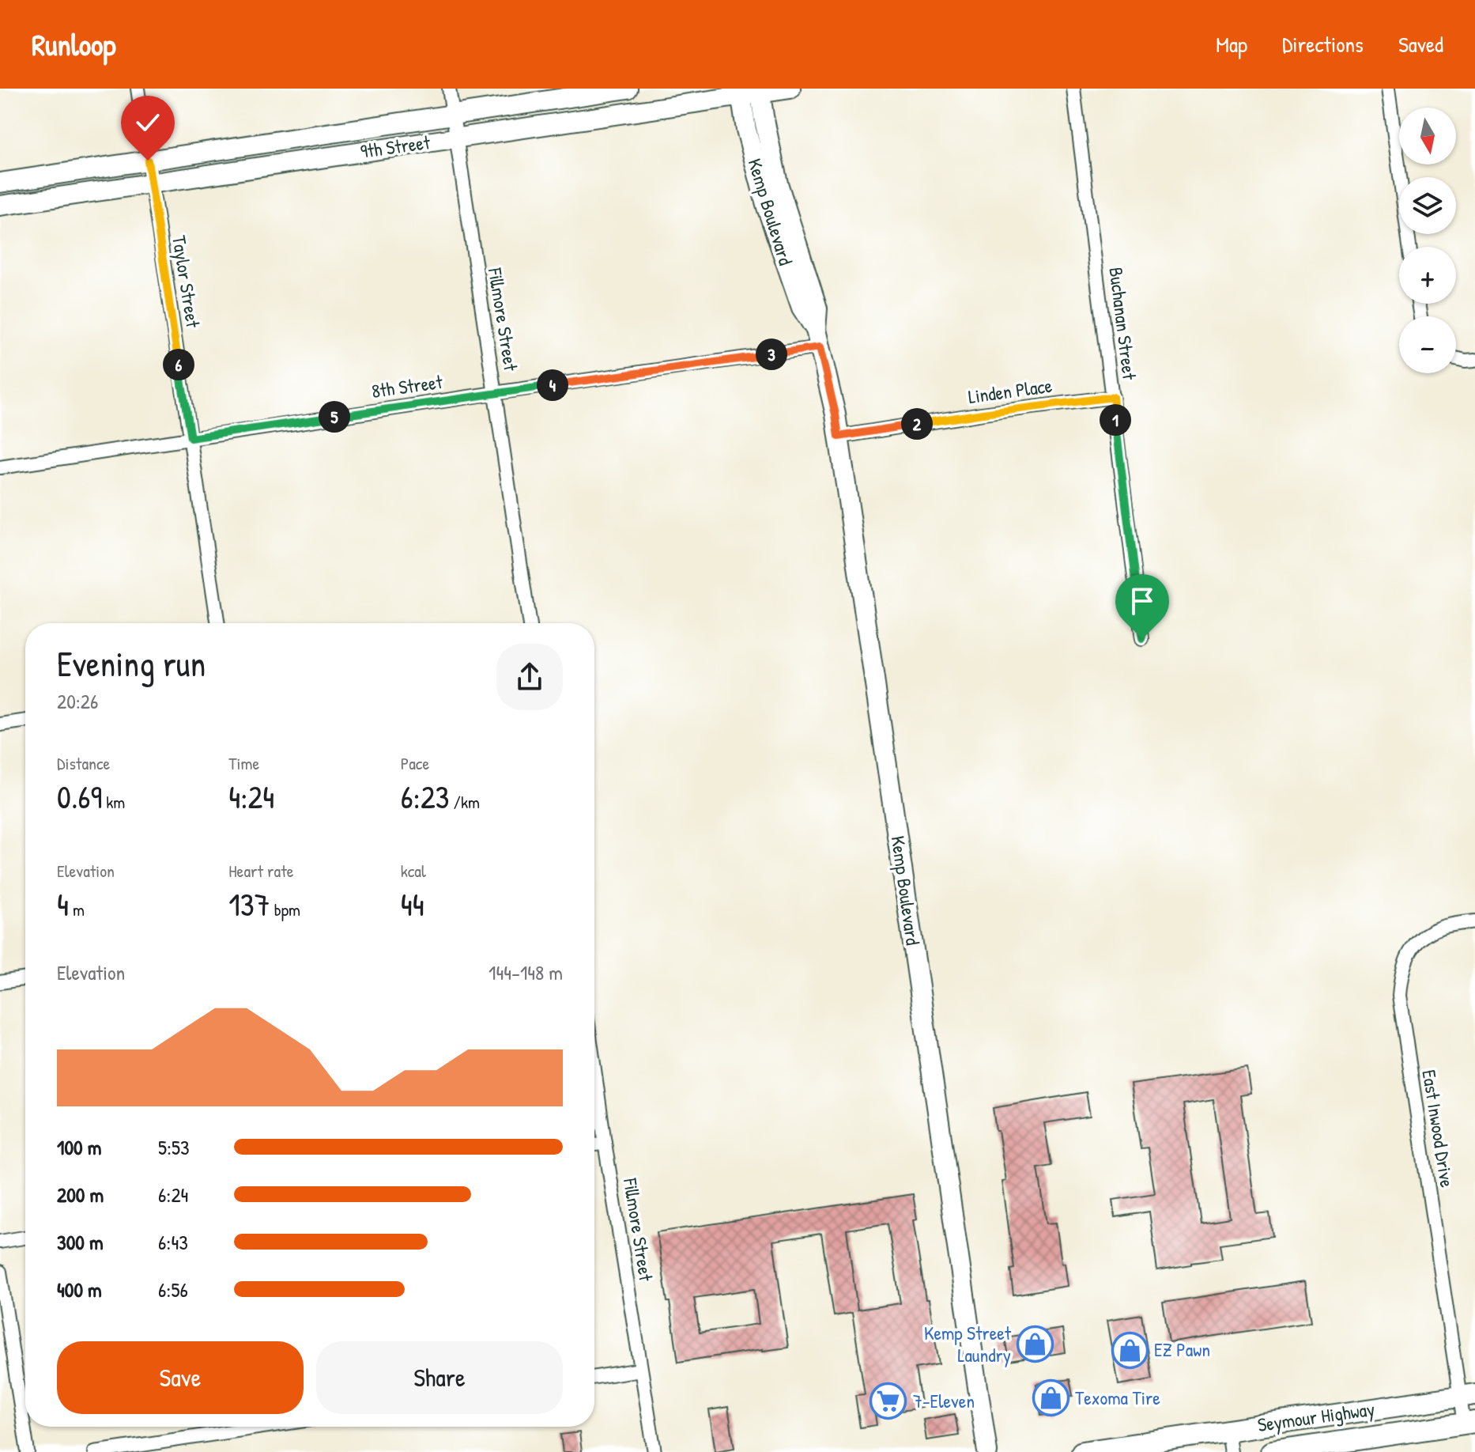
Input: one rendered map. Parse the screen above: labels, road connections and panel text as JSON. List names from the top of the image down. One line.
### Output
{"streets":{"main road":["9th Street","Kemp Boulevard","Seymour Highway"],"street":["Taylor Street","Fillmore Street","Buchanan Street","8th Street","Linden Place","East Inwood Drive"]},"crossings":[["9th Street","Kemp Boulevard"],["9th Street","Taylor Street"],["9th Street","Fillmore Street"],["Kemp Boulevard","8th Street"],["Kemp Boulevard","Linden Place"],["Taylor Street","8th Street"],["Fillmore Street","8th Street"],["Buchanan Street","Linden Place"],["East Inwood Drive","Seymour Highway"]],"places":{"shop":["Kemp Street Laundry","EZ Pawn","Texoma Tire"],"supermarket":["7-Eleven"]},"north":"bottom","page":{"header":"Runloop","nav":["Map","Directions","Saved"],"map_buttons":["+","−"],"pins":["3","6","4","5","1","2"],"heading":["Evening run","20:26"],"stats":[["Distance","0.69 km"],["Time","4:24"],["Pace","6:23 /km"],["Elevation","4 m"],["Heart rate","137 bpm"],["kcal","44"]],"chart":["Elevation","144–148 m"],"list":[{"name":"100 m","note":"5:53"},{"name":"200 m","note":"6:24"},{"name":"300 m","note":"6:43"},{"name":"400 m","note":"6:56"}],"buttons":["Save","Share"]}}
